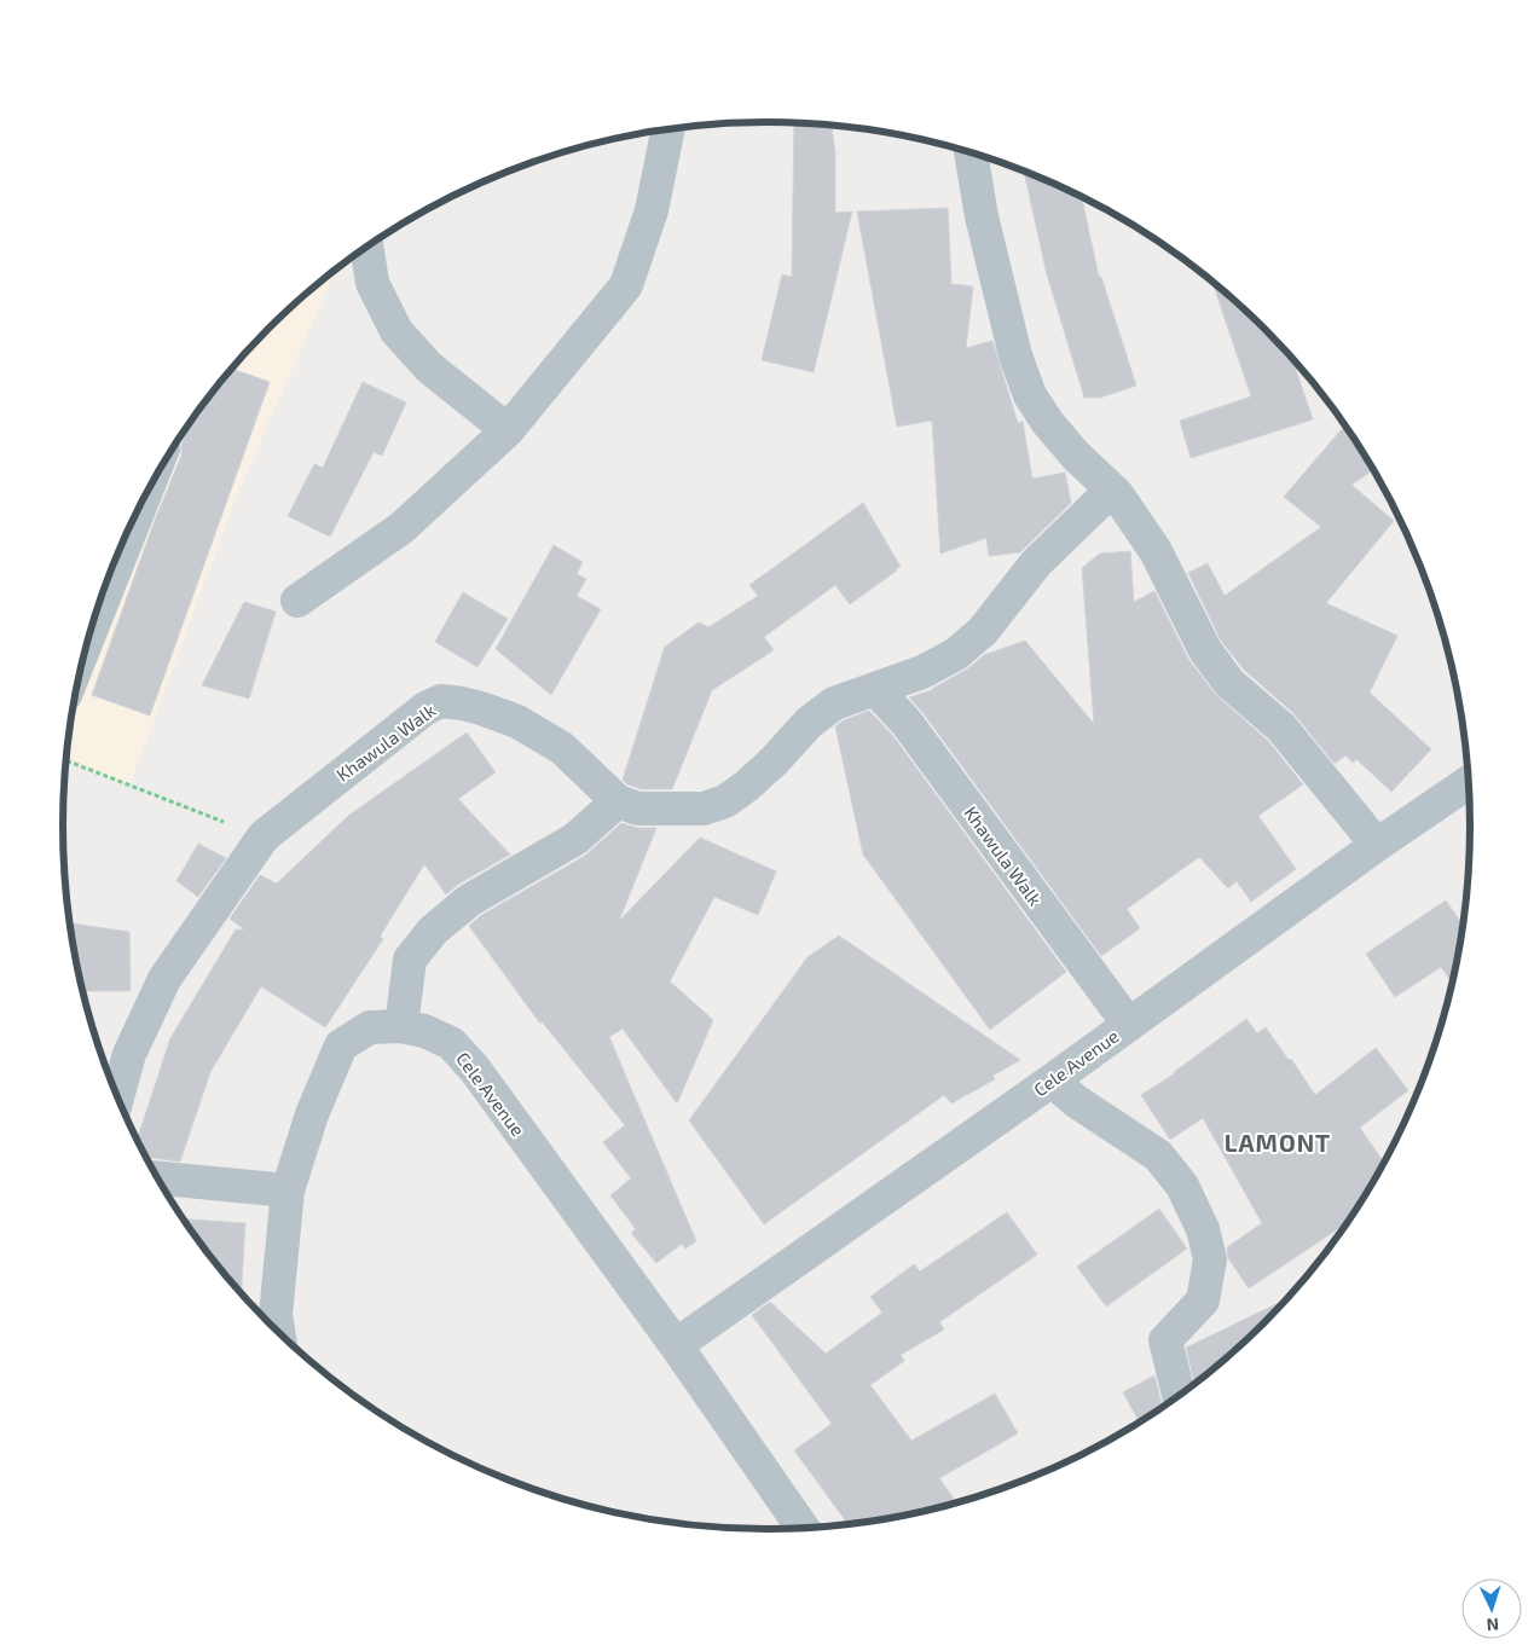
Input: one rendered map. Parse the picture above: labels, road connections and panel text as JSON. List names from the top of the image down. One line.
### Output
{"streets":{"street":["Khawula Walk","Cele Avenue"]},"crossings":[["Khawula Walk","Cele Avenue"]],"districts":["LAMONT"],"north":"bottom"}
